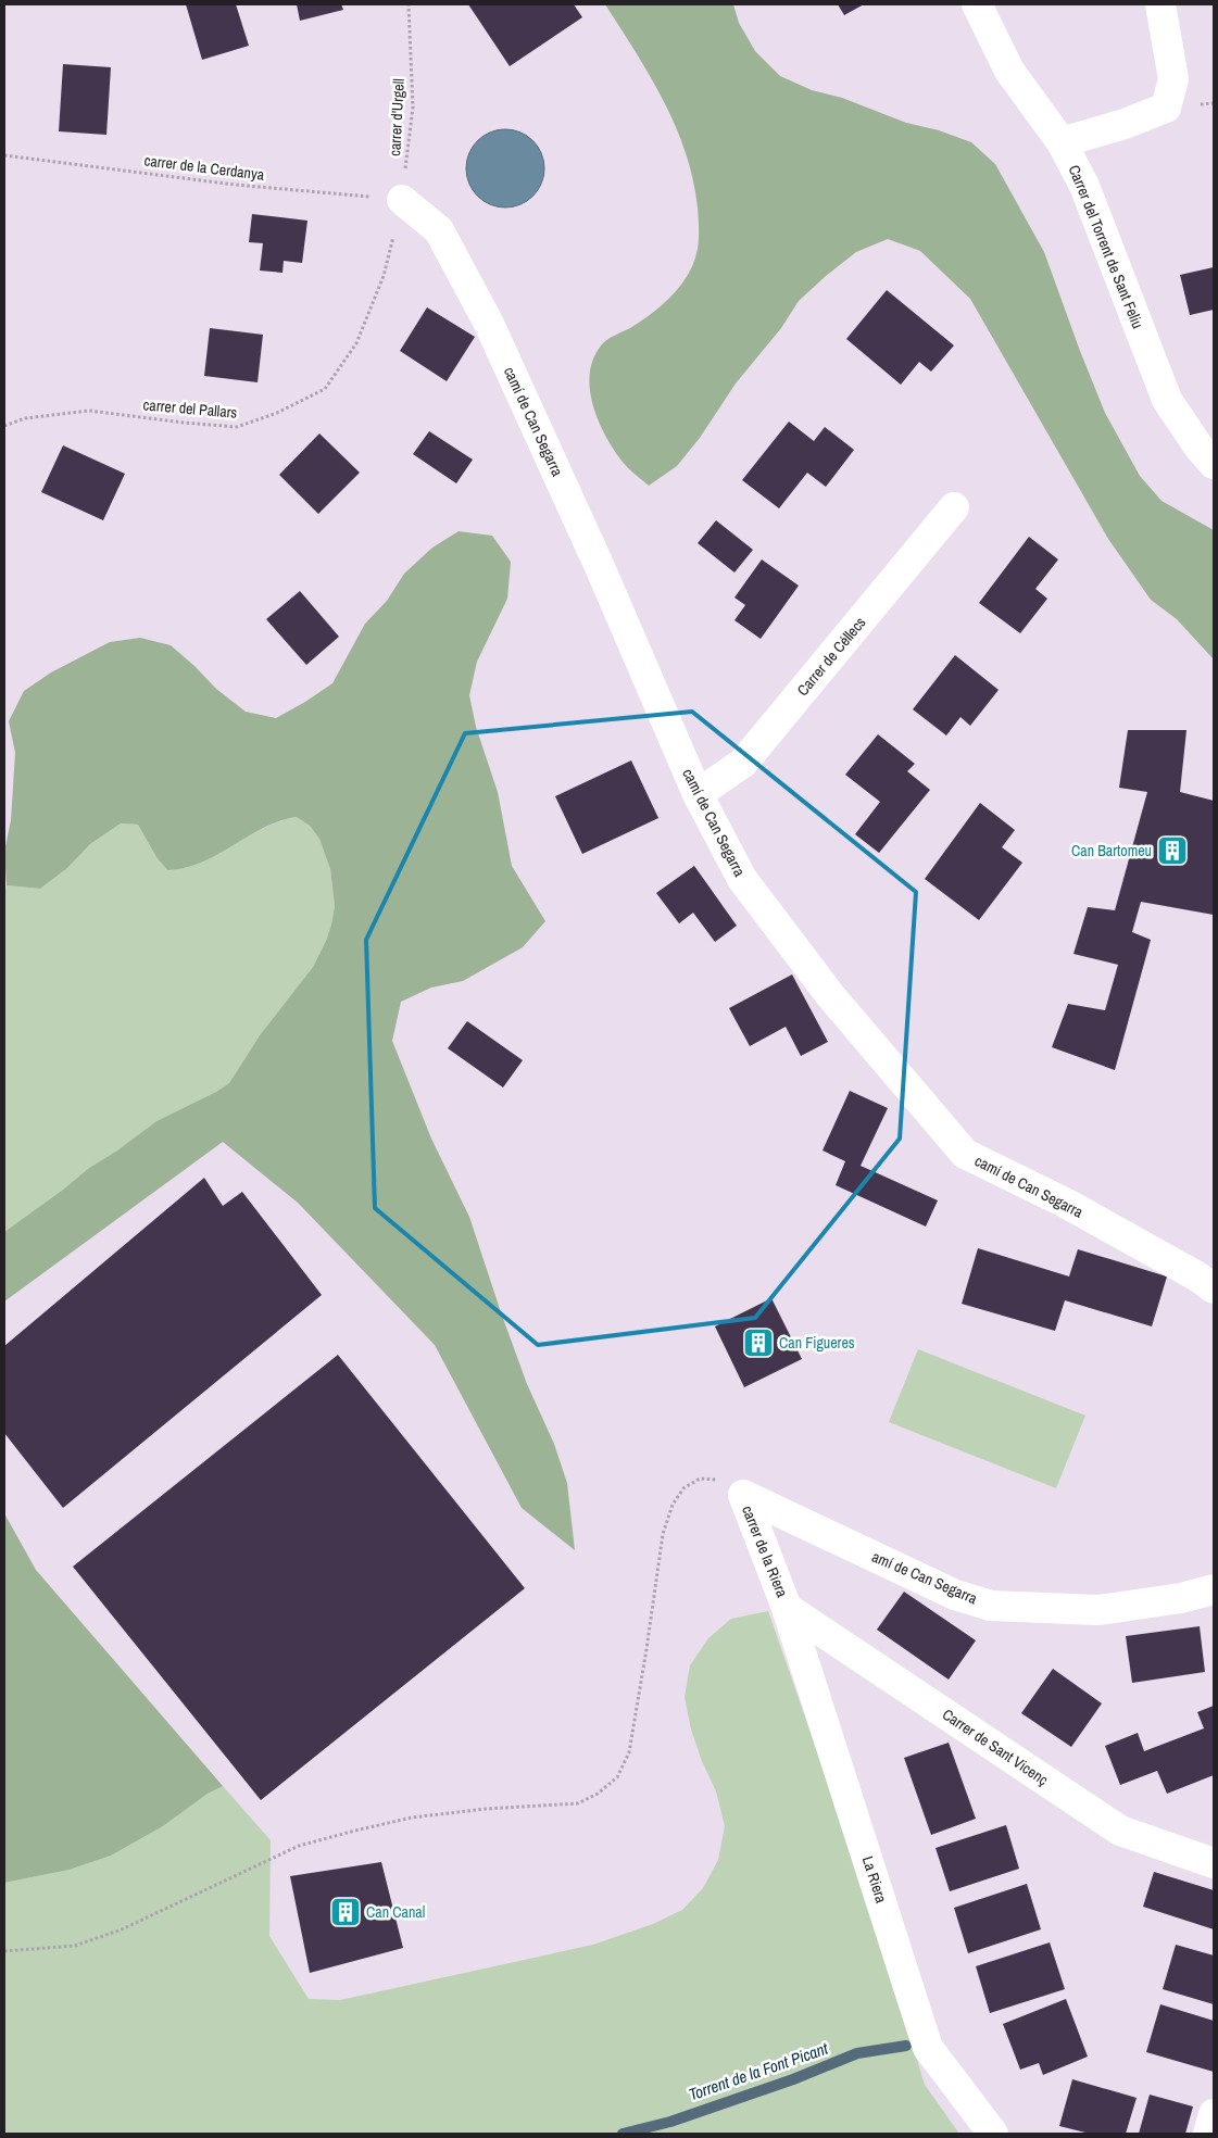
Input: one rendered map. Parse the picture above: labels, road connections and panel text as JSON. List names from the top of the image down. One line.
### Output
{"streets":{"street":["Carrer del Torrent de Sant Feliu","camí de Can Segarra","Carrer de Céllecs","carrer de la Riera","amí de Can Segarra","Carrer de Sant Vicenç","La Riera"],"path":["carrer d'Urgell","carrer de la Cerdanya","carrer del Pallars"]},"crossings":[["carrer d'Urgell","carrer de la Cerdanya"],["carrer d'Urgell","carrer del Pallars"],["carrer d'Urgell","camí de Can Segarra"],["carrer de la Cerdanya","carrer del Pallars"],["carrer de la Cerdanya","camí de Can Segarra"],["carrer del Pallars","camí de Can Segarra"],["camí de Can Segarra","Carrer de Céllecs"],["carrer de la Riera","amí de Can Segarra"],["carrer de la Riera","Carrer de Sant Vicenç"],["carrer de la Riera","La Riera"],["Carrer de Sant Vicenç","La Riera"]],"water":["Torrent de la Font Picant"],"places":{"building":["Can Bartomeu","Can Figueres","Can Canal"]}}
